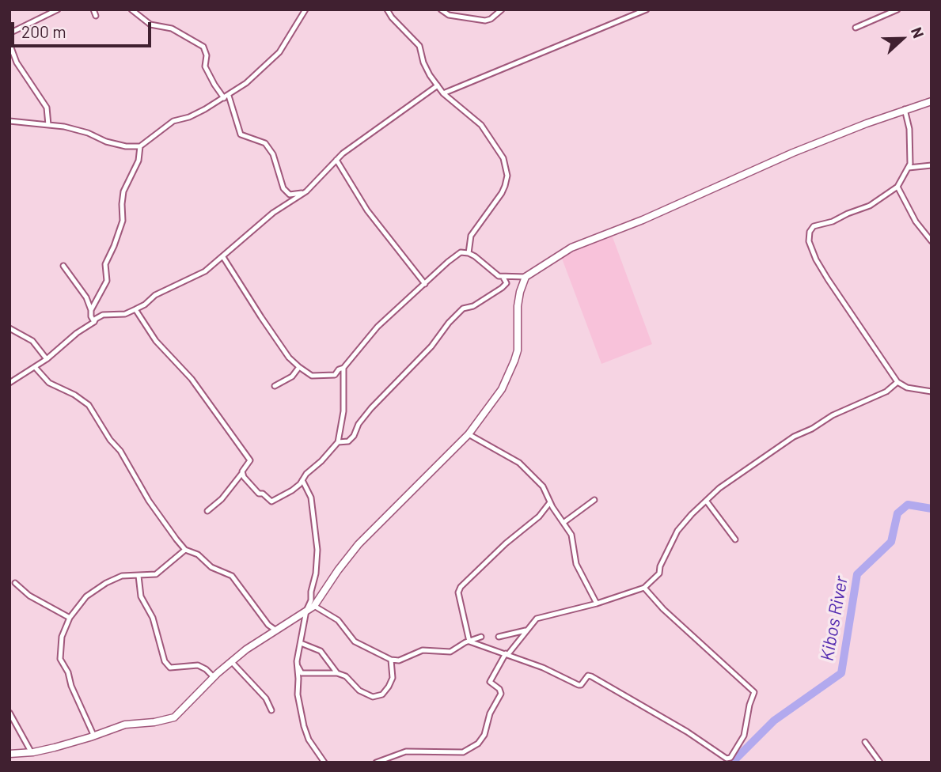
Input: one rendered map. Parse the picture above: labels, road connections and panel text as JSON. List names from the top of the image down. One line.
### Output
{"water":["Kibos River"],"scale_bar":"200 m","north":"right"}
